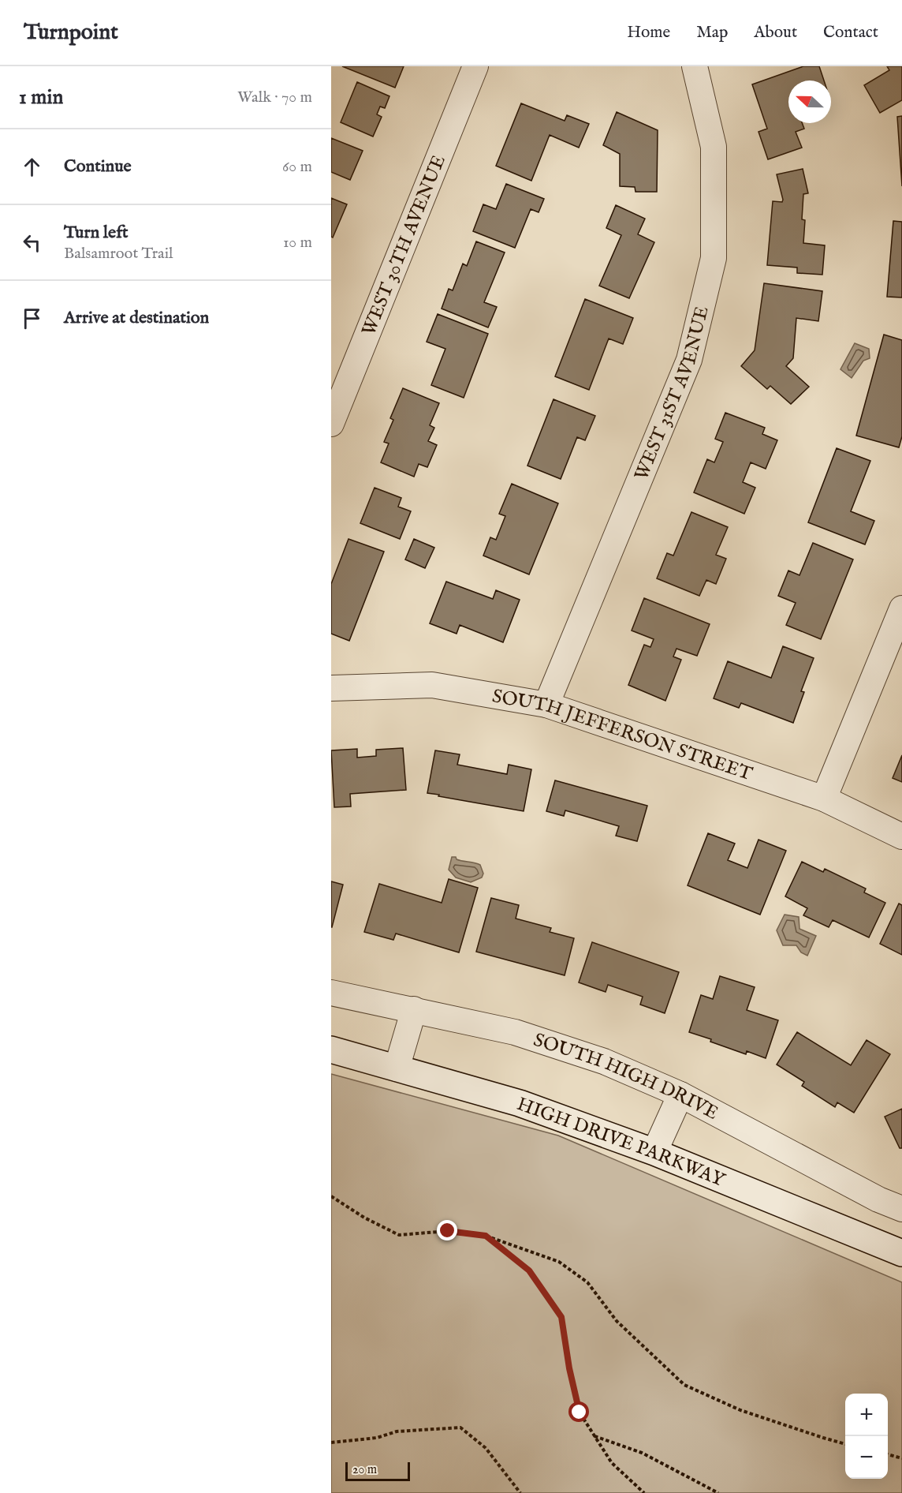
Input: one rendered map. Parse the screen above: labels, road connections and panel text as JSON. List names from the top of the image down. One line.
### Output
{"streets":{"main road":["HIGH DRIVE PARKWAY"],"street":["WEST 30TH AVENUE","WEST 31ST AVENUE","SOUTH JEFFERSON STREET","SOUTH HIGH DRIVE"]},"crossings":[["WEST 31ST AVENUE","SOUTH JEFFERSON STREET"]],"scale_bar":"20 m","north":"left","page":{"header":"Turnpoint","nav":["Home","Map","About","Contact"],"heading":["1 min","Walk · 70 m"],"list":[["Continue","60 m"],["Turn left","Balsamroot Trail","10 m"],"Arrive at destination"],"map_buttons":["+","−"],"scale":"20 m"}}
